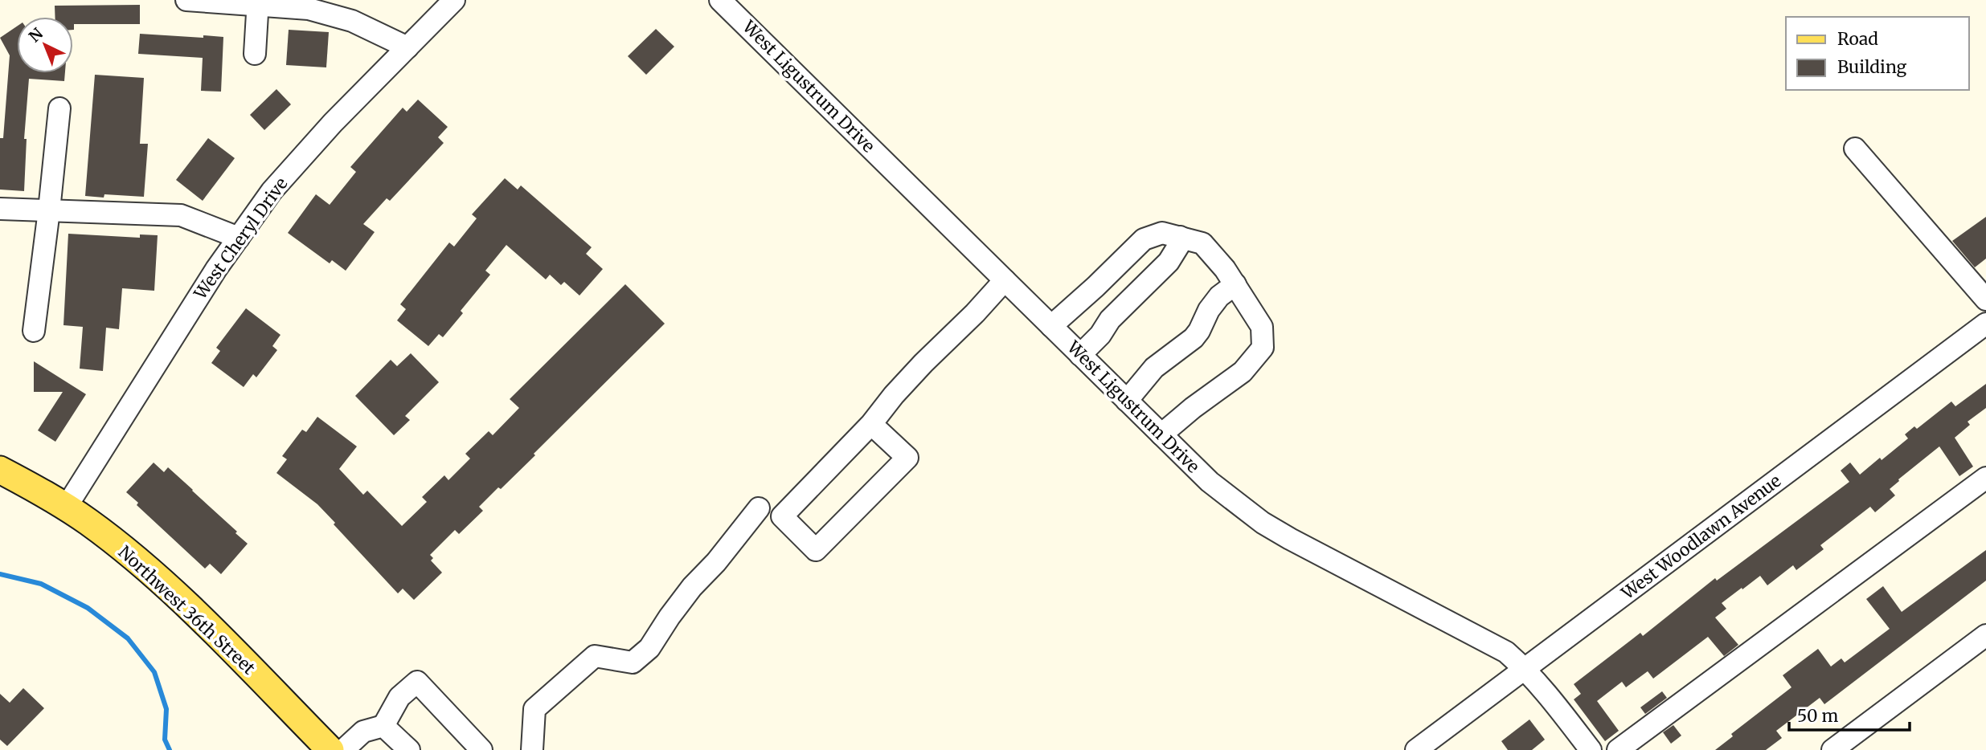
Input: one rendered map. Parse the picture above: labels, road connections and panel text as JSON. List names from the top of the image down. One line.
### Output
{"streets":{"main road":["Northwest 36th Street"],"street":["West Ligustrum Drive","West Cheryl Drive","West Woodlawn Avenue"]},"crossings":[["West Ligustrum Drive","West Woodlawn Avenue"],["West Cheryl Drive","Northwest 36th Street"]],"legend":["Road","Building"],"scale_bar":"50 m","north":"top left"}
